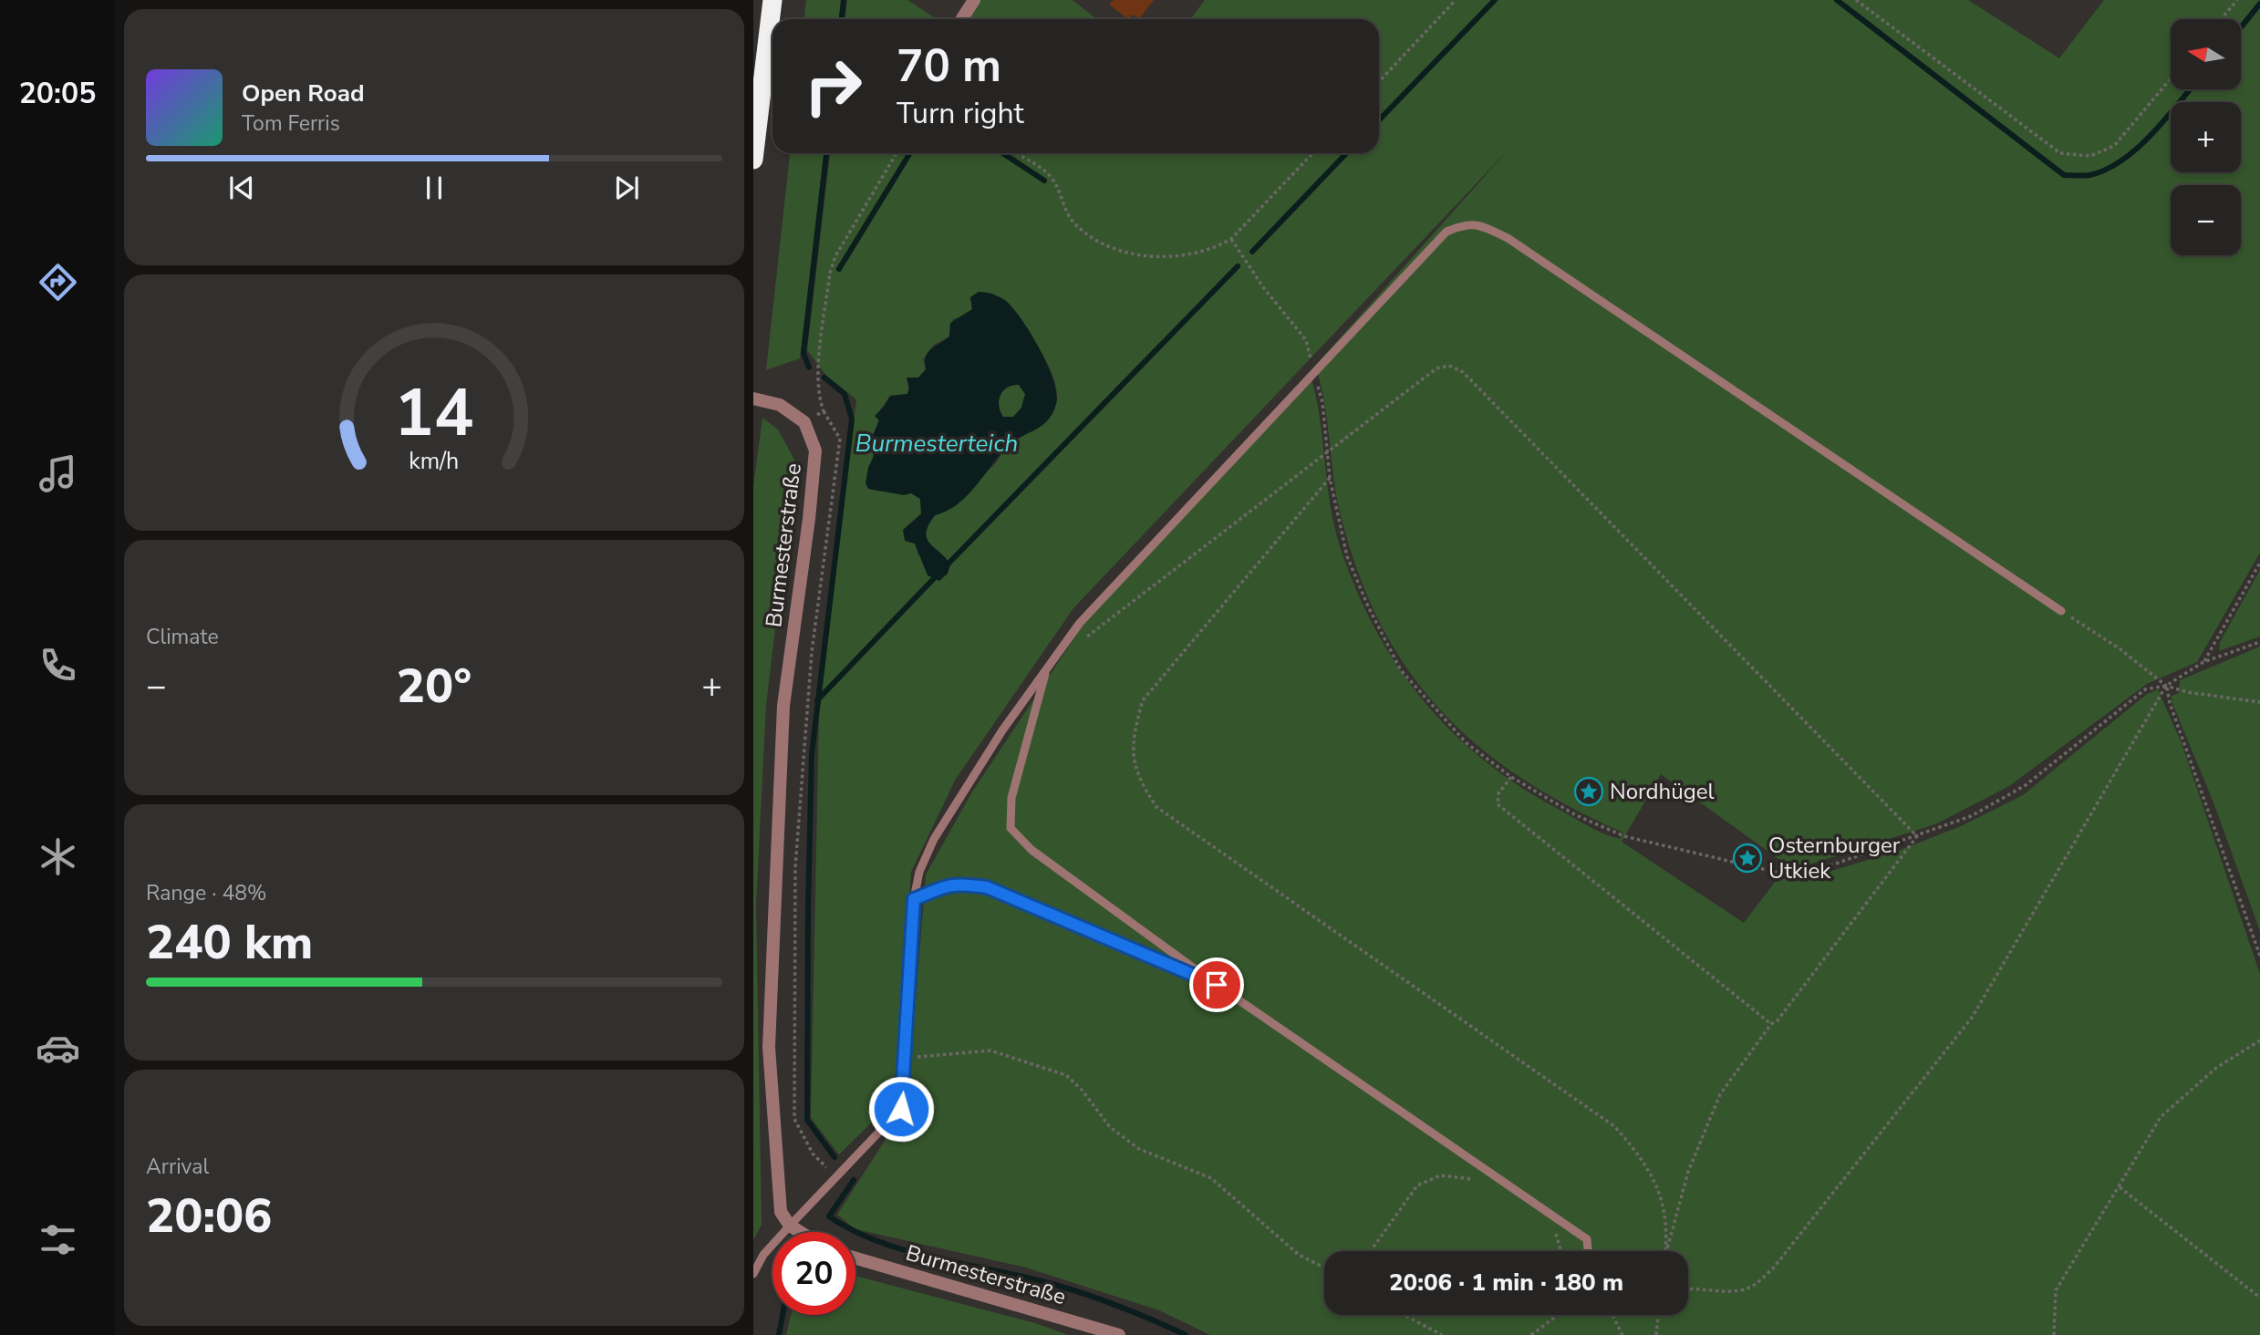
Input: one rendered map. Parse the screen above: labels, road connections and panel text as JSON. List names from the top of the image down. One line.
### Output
{"streets":{"street":["Burmesterstraße"]},"water":["Burmesterteich"],"places":{"place":["Nordhügel","Osternburger Utkiek"]},"north":"left","page":{"tabs":"20:05","map_buttons":["+","−"],"turn":["70 m","Turn right"],"song":["Open Road","Tom Ferris"],"tile":["Climate",["Range · 48%","240 km"],["Arrival","20:06"]],"heat":["−","20°","+"],"limit":"20","trip":"20:06 · 1 min · 180 m","gauge":["14","km/h"]}}
